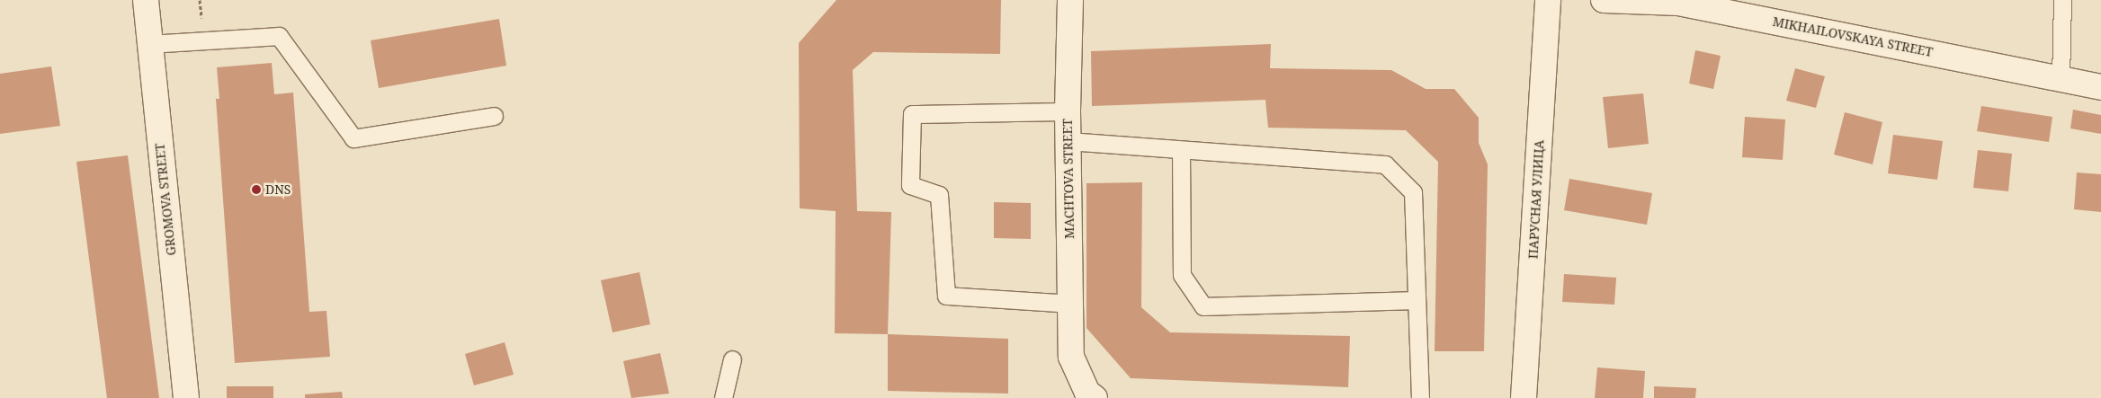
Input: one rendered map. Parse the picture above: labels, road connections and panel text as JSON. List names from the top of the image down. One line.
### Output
{"streets":{"street":["MIKHAILOVSKAYA STREET","MACHTOVA STREET","GROMOVA STREET","ПАРУСНАЯ УЛИЦА"]},"places":["DNS"]}
